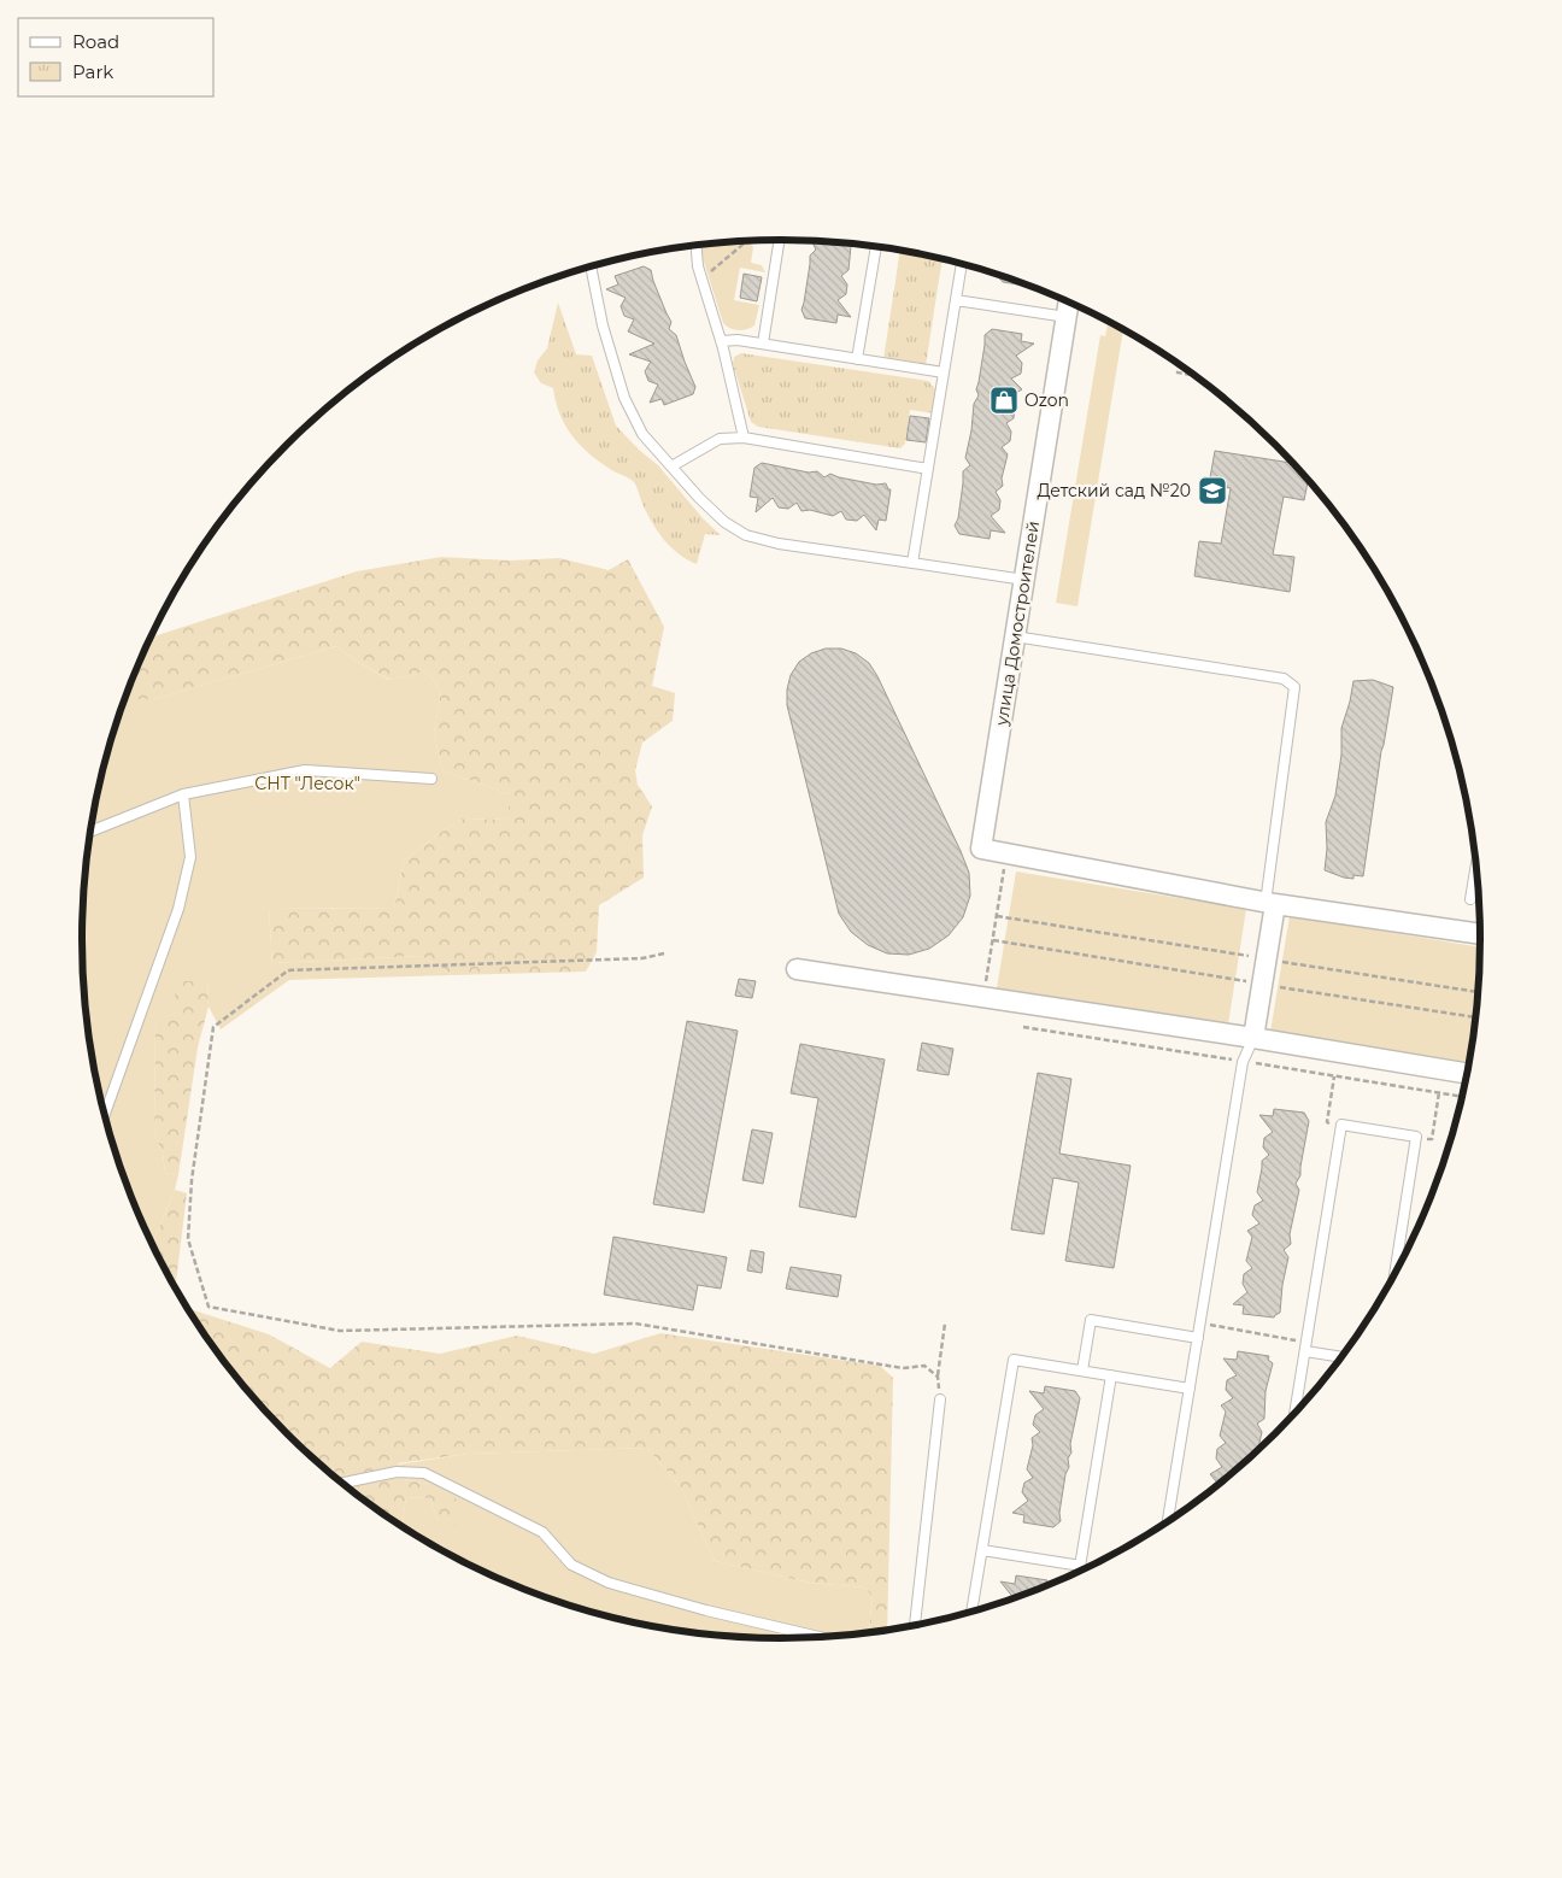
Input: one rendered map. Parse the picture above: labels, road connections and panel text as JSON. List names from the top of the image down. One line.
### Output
{"streets":{"street":["улица Домостроителей"]},"parks":["СНТ \"Лесок\""],"places":{"shop":["Ozon"],"school or university":["Детский сад №20"]},"legend":["Road","Park"]}
